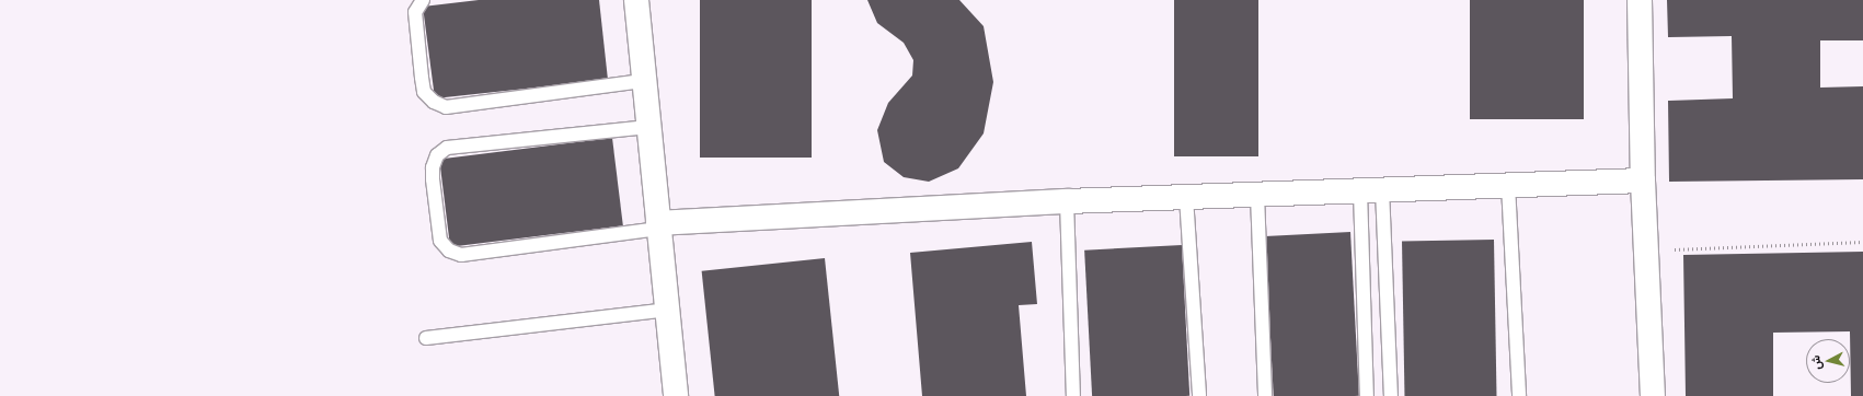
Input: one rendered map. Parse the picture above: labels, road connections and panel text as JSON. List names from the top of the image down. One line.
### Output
{"north":"left"}
